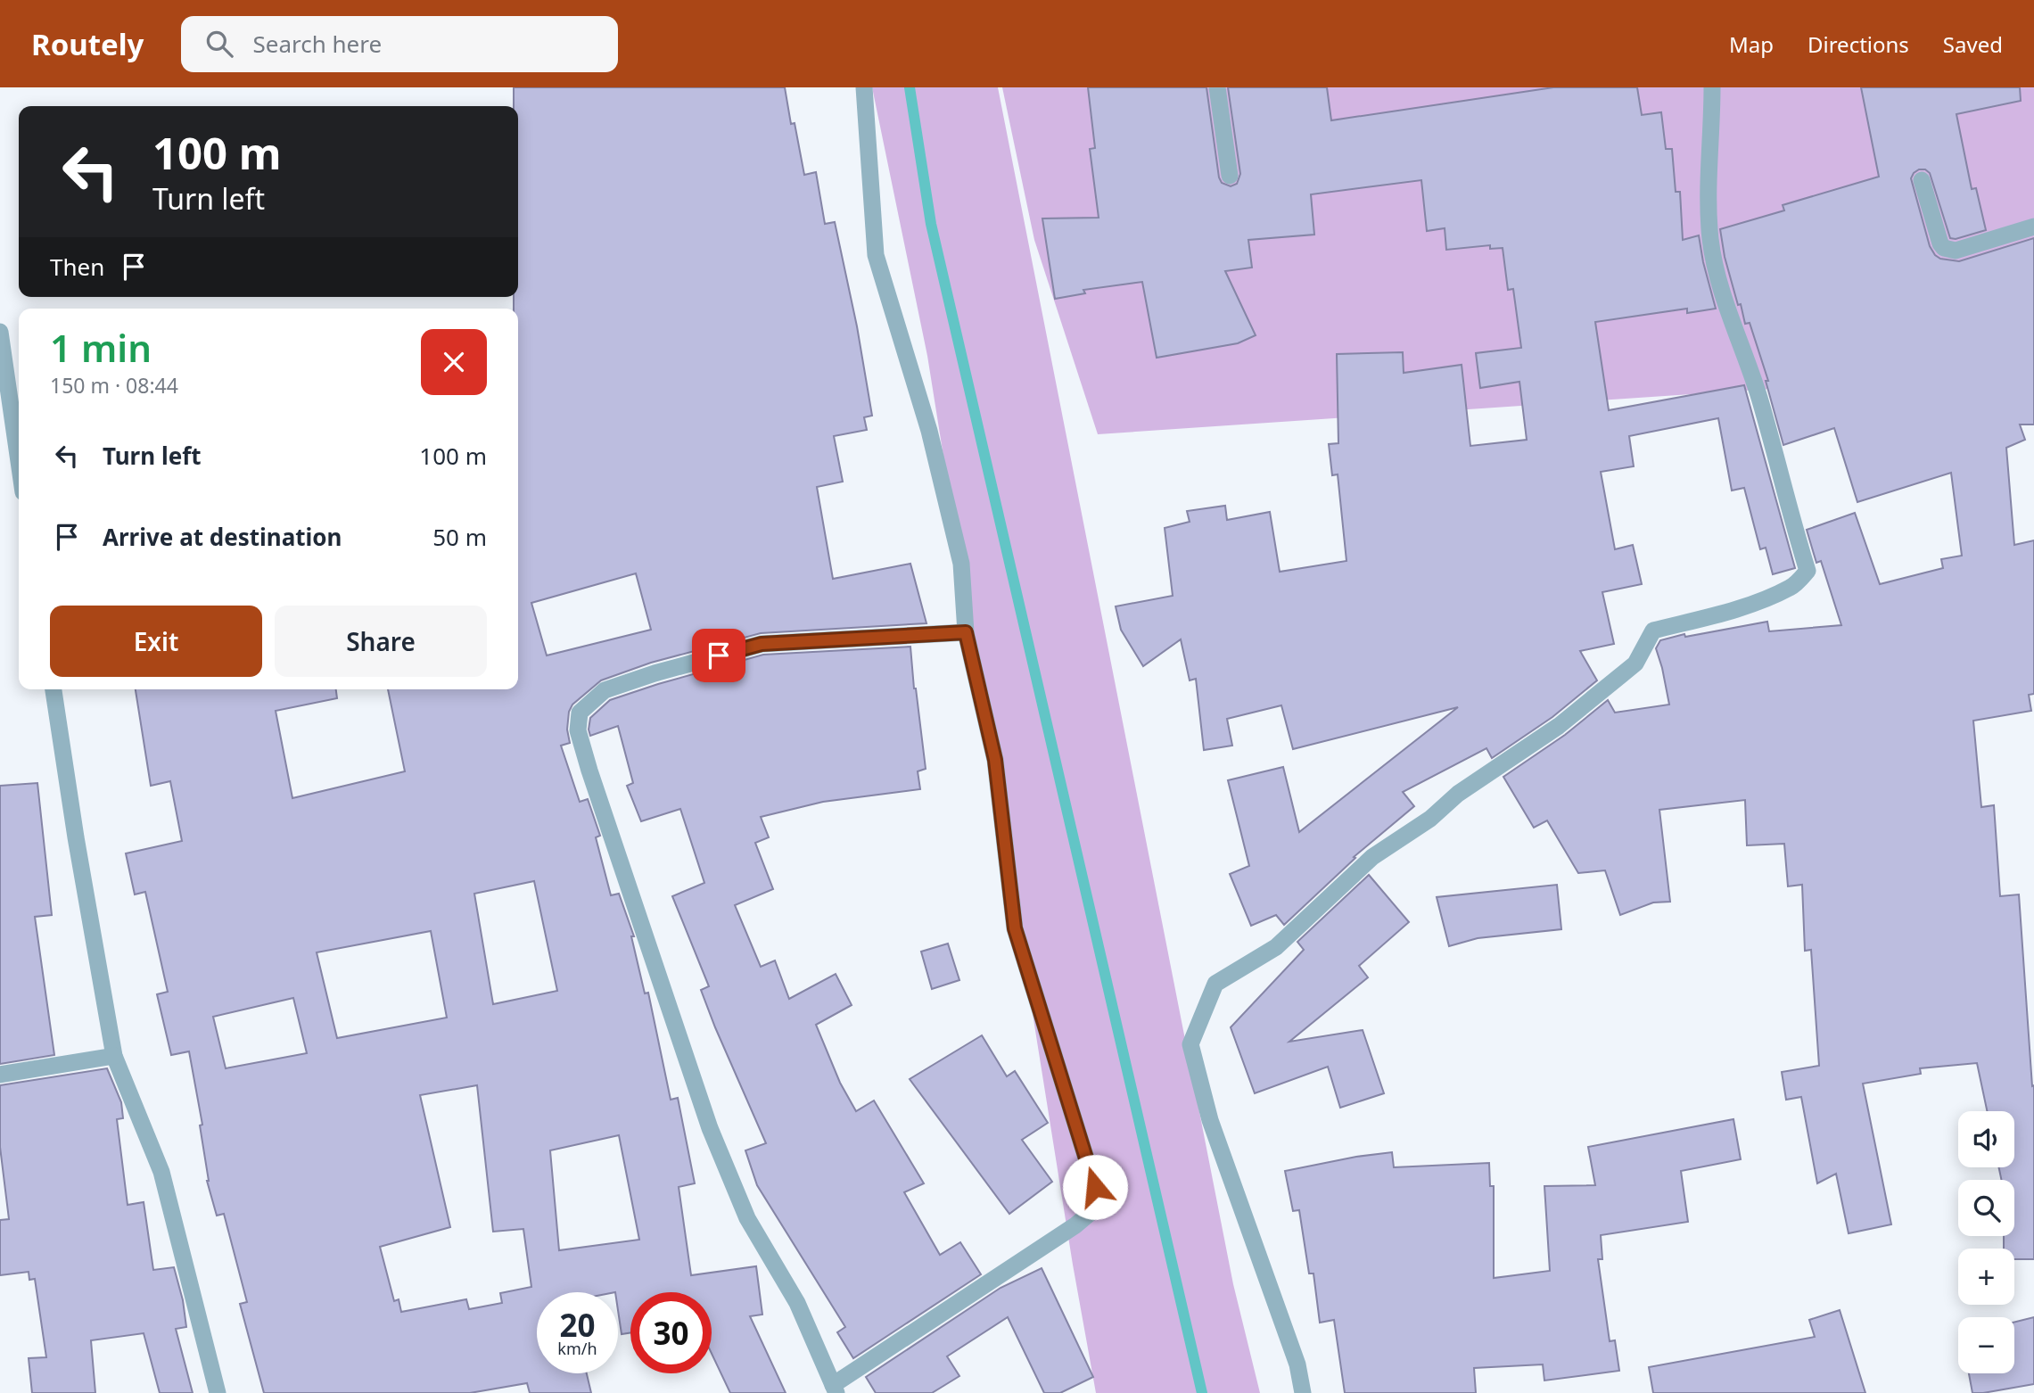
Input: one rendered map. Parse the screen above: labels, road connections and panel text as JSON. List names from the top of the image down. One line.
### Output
{"page":{"header":"Routely","search":"Search here","nav":["Map","Directions","Saved"],"turn":["100 m","Turn left"],"then":"Then","heading":["1 min","150 m · 08:44"],"list":[{"name":"Turn left","value":"100 m"},{"name":"Arrive at destination","value":"50 m"}],"buttons":["Exit","Share"],"map_buttons":["+","−"],"speed":"20 km/h","limit":"30"}}
